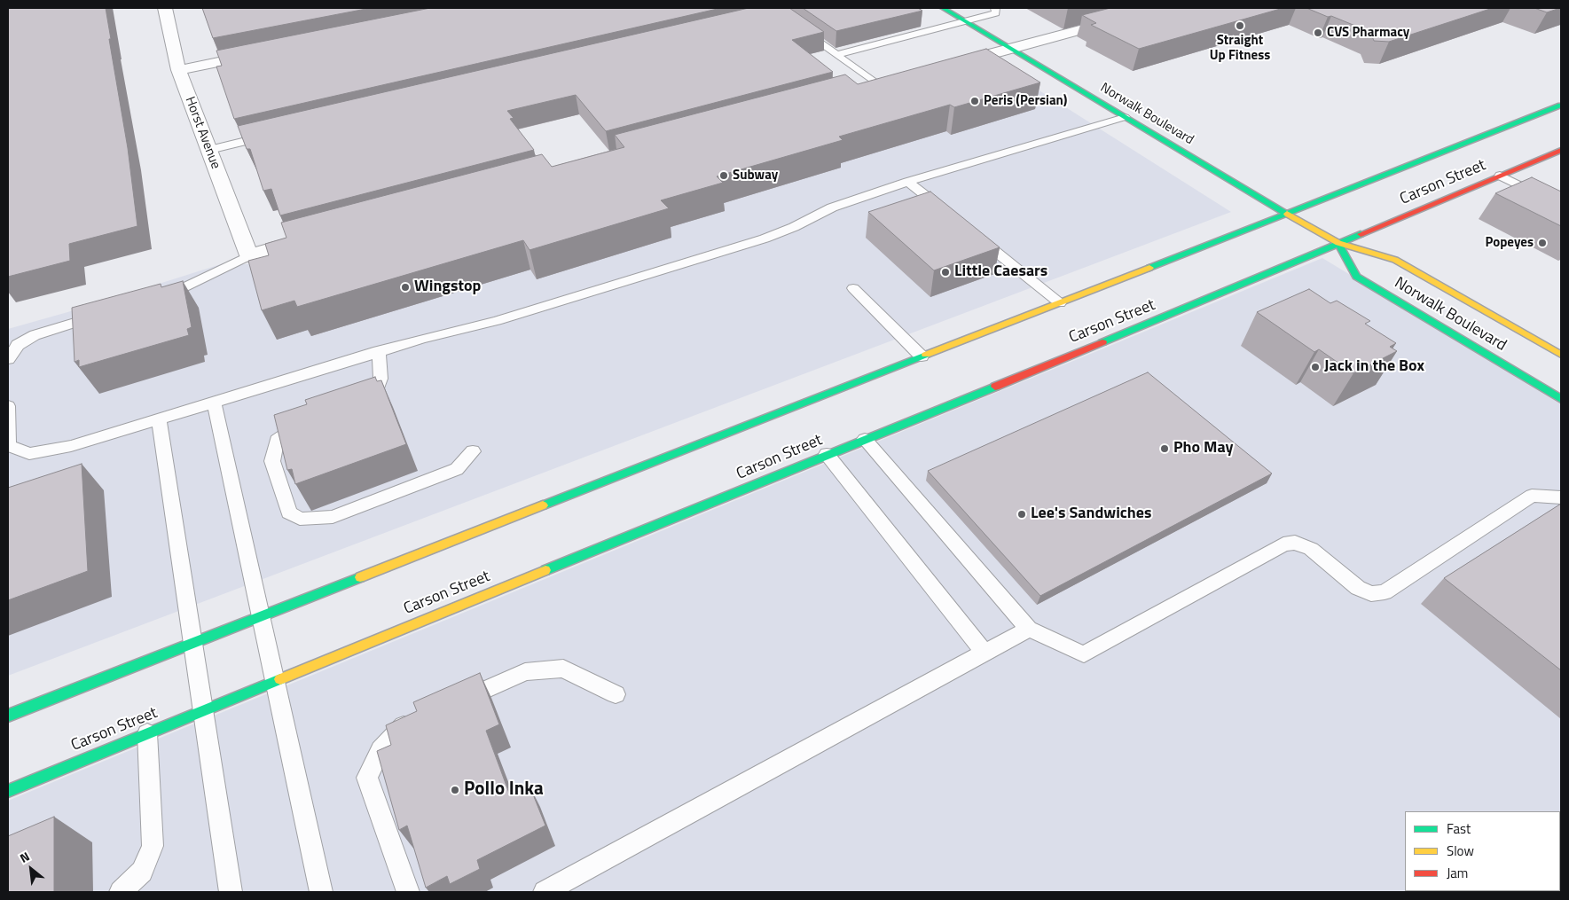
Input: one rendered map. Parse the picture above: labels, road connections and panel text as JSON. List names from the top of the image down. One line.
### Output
{"streets":{"main road":["Norwalk Boulevard","Carson Street"],"street":["Horst Avenue"]},"crossings":[["Norwalk Boulevard","Carson Street"]],"places":["Straight Up Fitness","CVS Pharmacy","Peris (Persian)","Subway","Popeyes","Little Caesars","Wingstop","Jack in the Box","Pho May","Lee's Sandwiches","Pollo Inka"],"legend":["Fast","Slow","Jam"],"north":"top left"}
